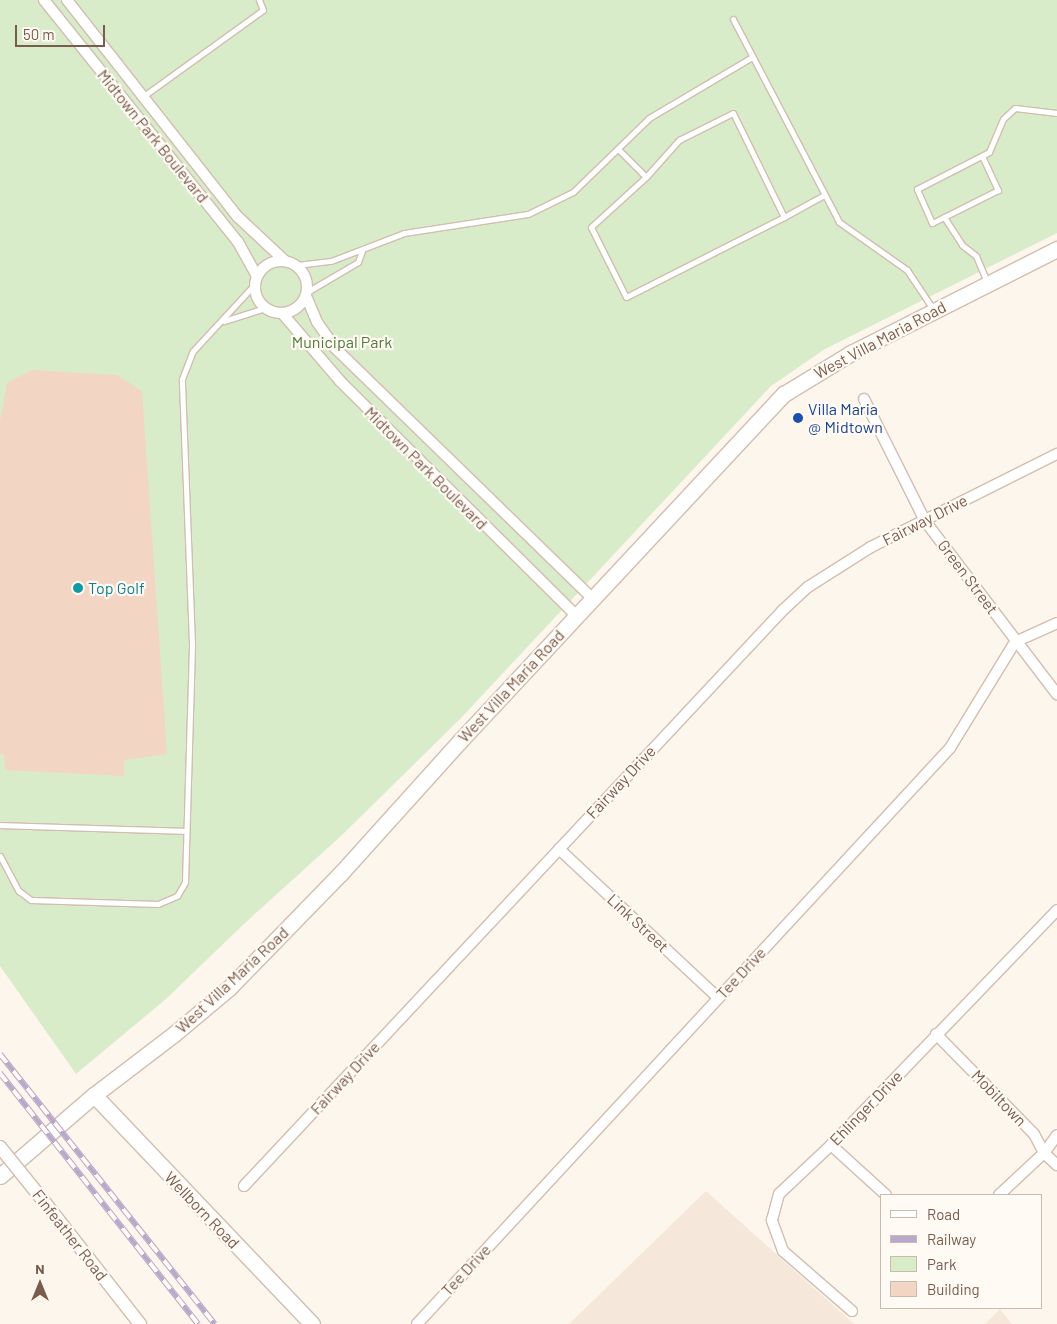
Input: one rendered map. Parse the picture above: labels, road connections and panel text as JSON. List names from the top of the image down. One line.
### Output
{"streets":{"main road":["West Villa Maria Road","Wellborn Road"],"street":["Midtown Park Boulevard","Fairway Drive","Green Street","Link Street","Tee Drive","Mobiltown","Ehlinger Drive","Finfeather Road"]},"crossings":[["Midtown Park Boulevard","West Villa Maria Road"],["West Villa Maria Road","Wellborn Road"],["Fairway Drive","Green Street"],["Fairway Drive","Link Street"],["Green Street","Tee Drive"],["Link Street","Tee Drive"],["Mobiltown","Ehlinger Drive"]],"parks":["Municipal Park"],"places":["Villa Maria @ Midtown","Top Golf"],"legend":["Road","Railway","Park","Building"],"scale_bar":"50 m","north":"top"}
